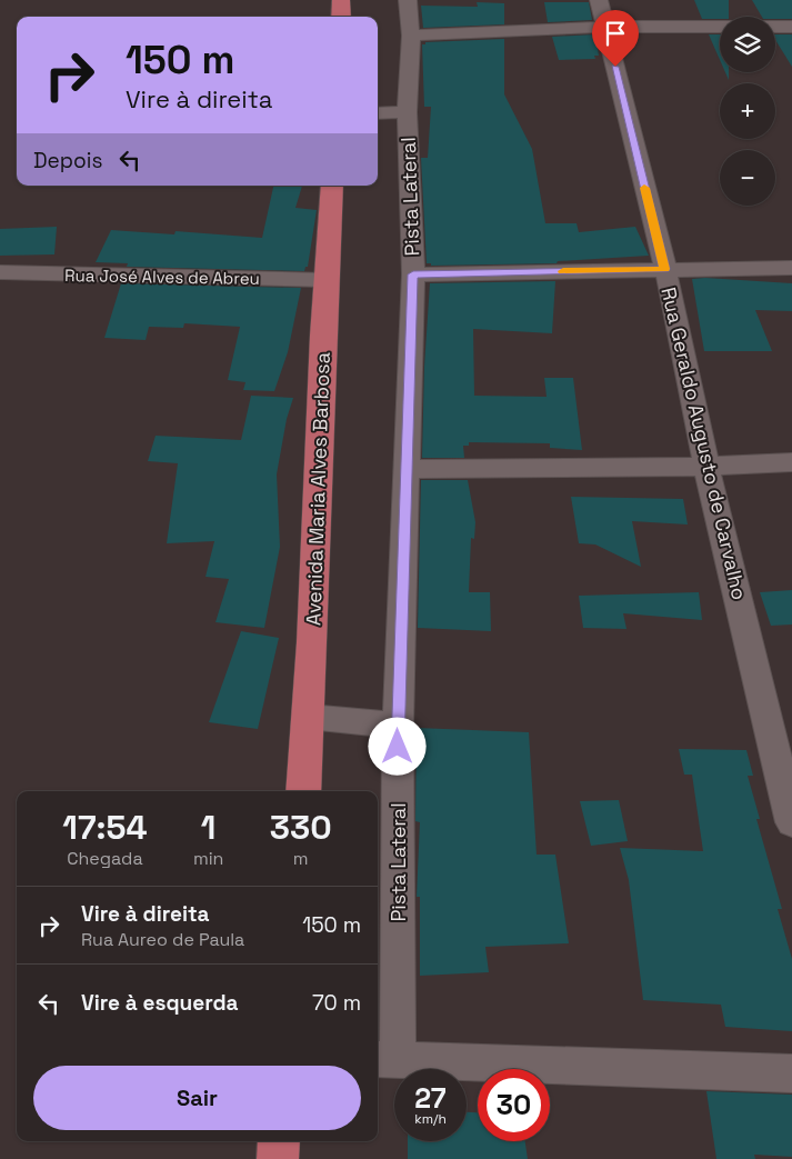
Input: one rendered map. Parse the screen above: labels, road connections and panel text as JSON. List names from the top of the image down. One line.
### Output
{"streets":{"highway":["Avenida Maria Alves Barbosa"],"street":["Pista Lateral","Rua José Alves de Abreu","Rua Geraldo Augusto de Carvalho"]},"crossings":[["Rua José Alves de Abreu","Avenida Maria Alves Barbosa"]],"page":{"map_buttons":["+","−"],"turn":["150 m","Vire à direita"],"then":"Depois","eta":["17:54","Chegada","1","min","330","m"],"list":[{"name":"Vire à direita","note":"Rua Aureo de Paula","value":"150 m"},{"name":"Vire à esquerda","value":"70 m"}],"buttons":"Sair","speed":"27 km/h","limit":"30"}}
